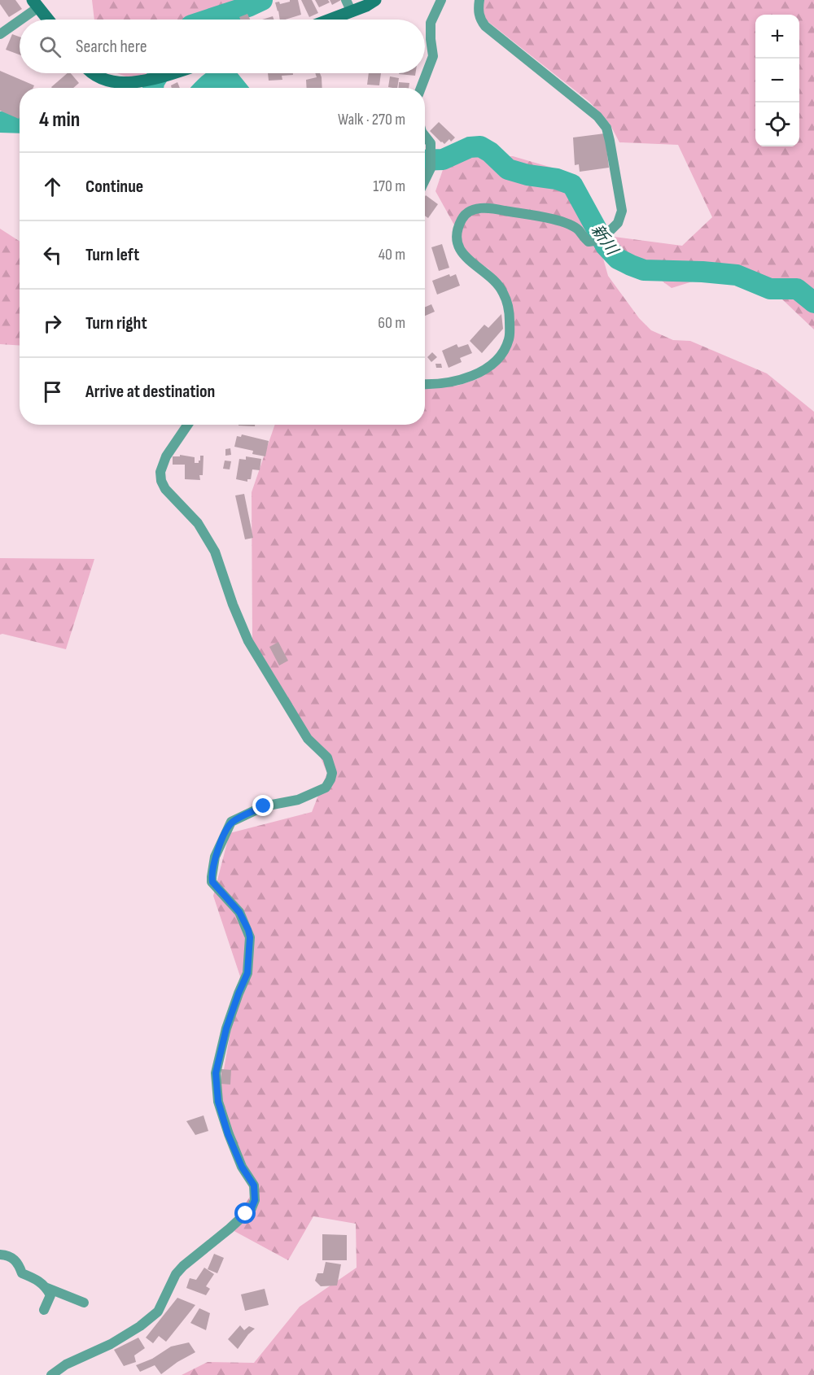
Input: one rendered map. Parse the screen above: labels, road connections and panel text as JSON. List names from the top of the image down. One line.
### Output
{"water":["新川"],"page":{"map_buttons":["+","−"],"search":"Search here","heading":["4 min","Walk · 270 m"],"list":[["Continue","170 m"],["Turn left","40 m"],["Turn right","60 m"],"Arrive at destination"]}}
